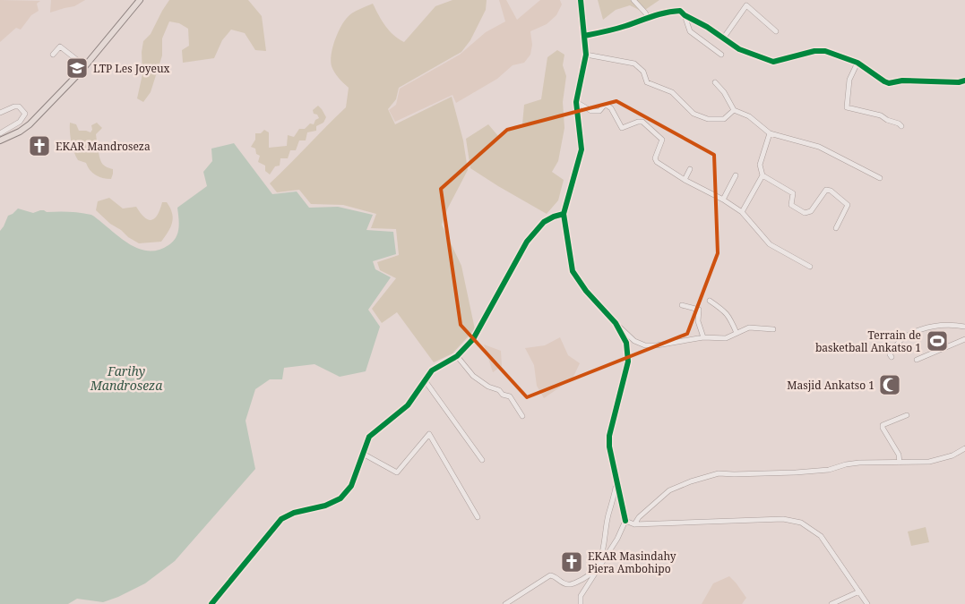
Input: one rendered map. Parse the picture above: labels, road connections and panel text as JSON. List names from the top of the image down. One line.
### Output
{"water":["Farihy Mandroseza"],"places":{"school or university":["LTP Les Joyeux"],"church":["EKAR Mandroseza","EKAR Masindahy Piera Ambohipo"],"sports":["Terrain de basketball Ankatso 1"],"mosque":["Masjid Ankatso 1"]}}
